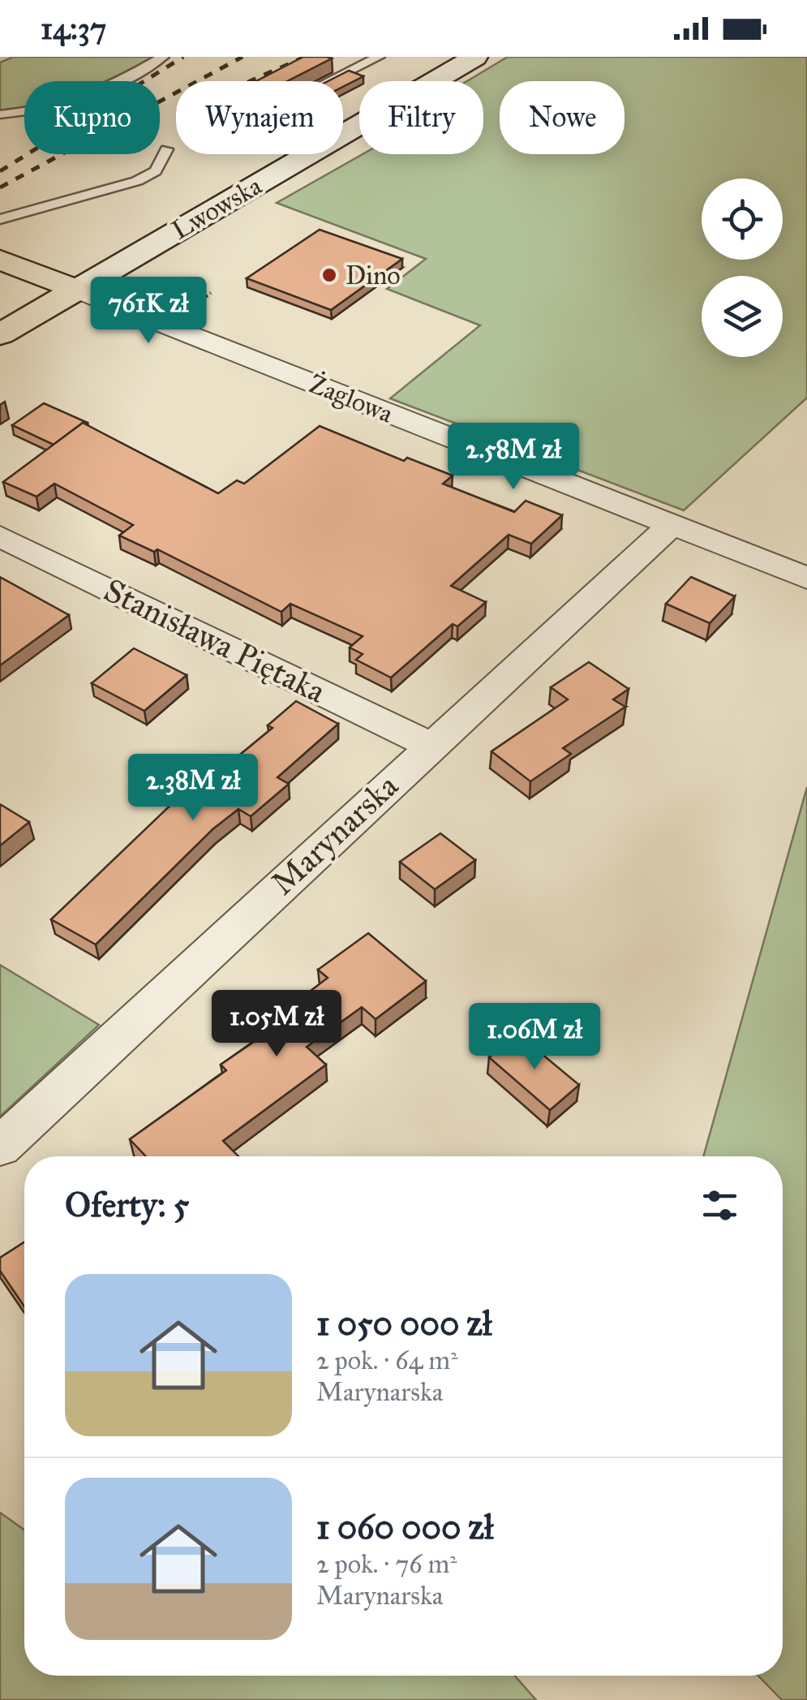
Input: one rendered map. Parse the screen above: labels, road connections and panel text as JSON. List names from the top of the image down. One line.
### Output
{"streets":{"main road":["Lwowska"],"street":["Żaglowa","Stanisława Piętaka","Marynarska"]},"crossings":[["Lwowska","Żaglowa"],["Żaglowa","Marynarska"],["Stanisława Piętaka","Marynarska"]],"places":["Dino"],"page":{"status":"14:37","chip":["Kupno","Wynajem","Filtry","Nowe"],"price":["761K zł","2.58M zł","2.38M zł","1.05M zł","1.06M zł"],"heading":"Oferty: 5","list":[{"name":"1 050 000 zł","note":"2 pok. · 64 m² · Marynarska"},{"name":"1 060 000 zł","note":"2 pok. · 76 m² · Marynarska"}]}}
